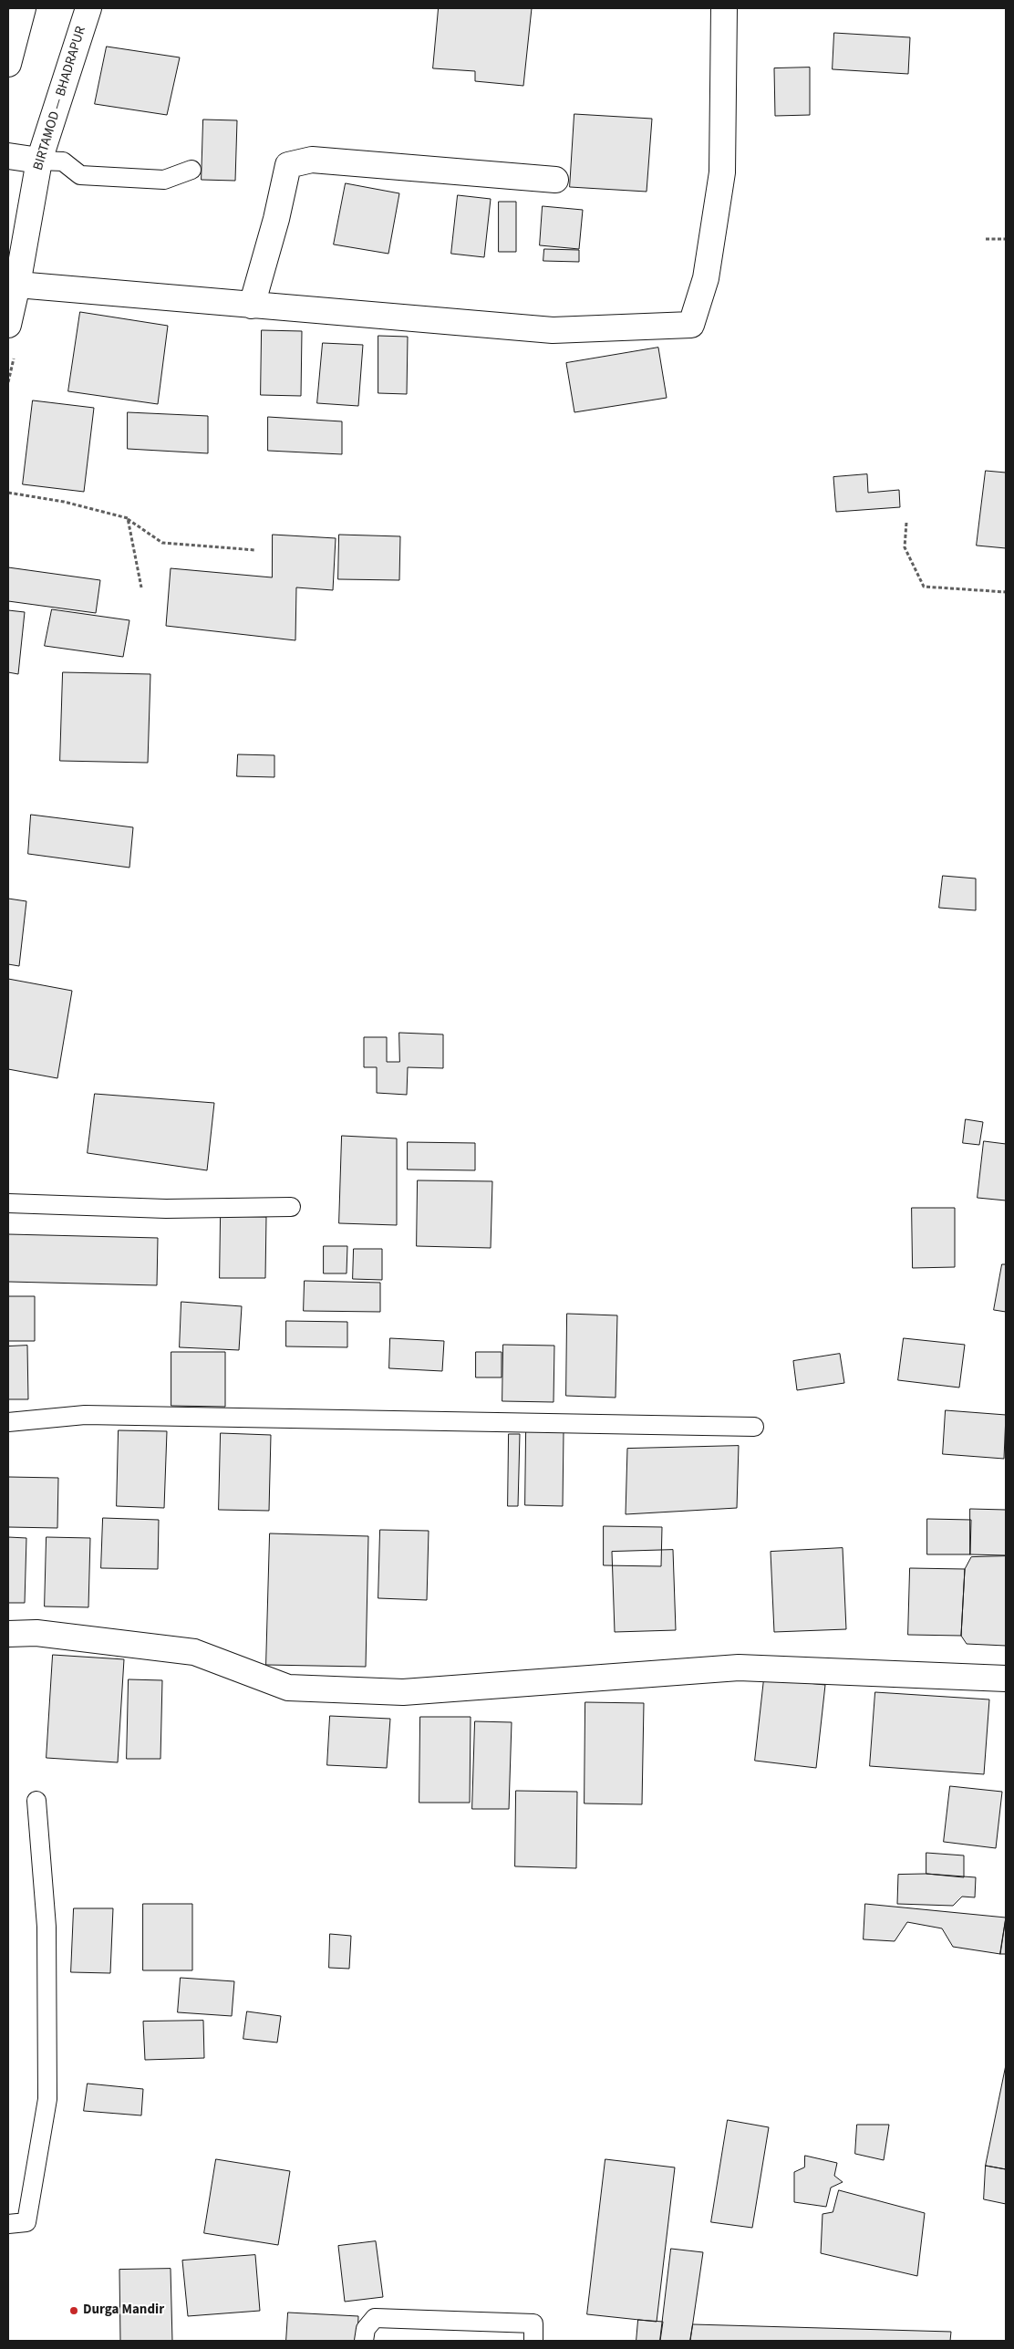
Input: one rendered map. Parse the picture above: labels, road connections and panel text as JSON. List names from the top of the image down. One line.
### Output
{"streets":{"street":["BIRTAMOD — BHADRAPUR"]},"places":["Durga Mandir"]}
